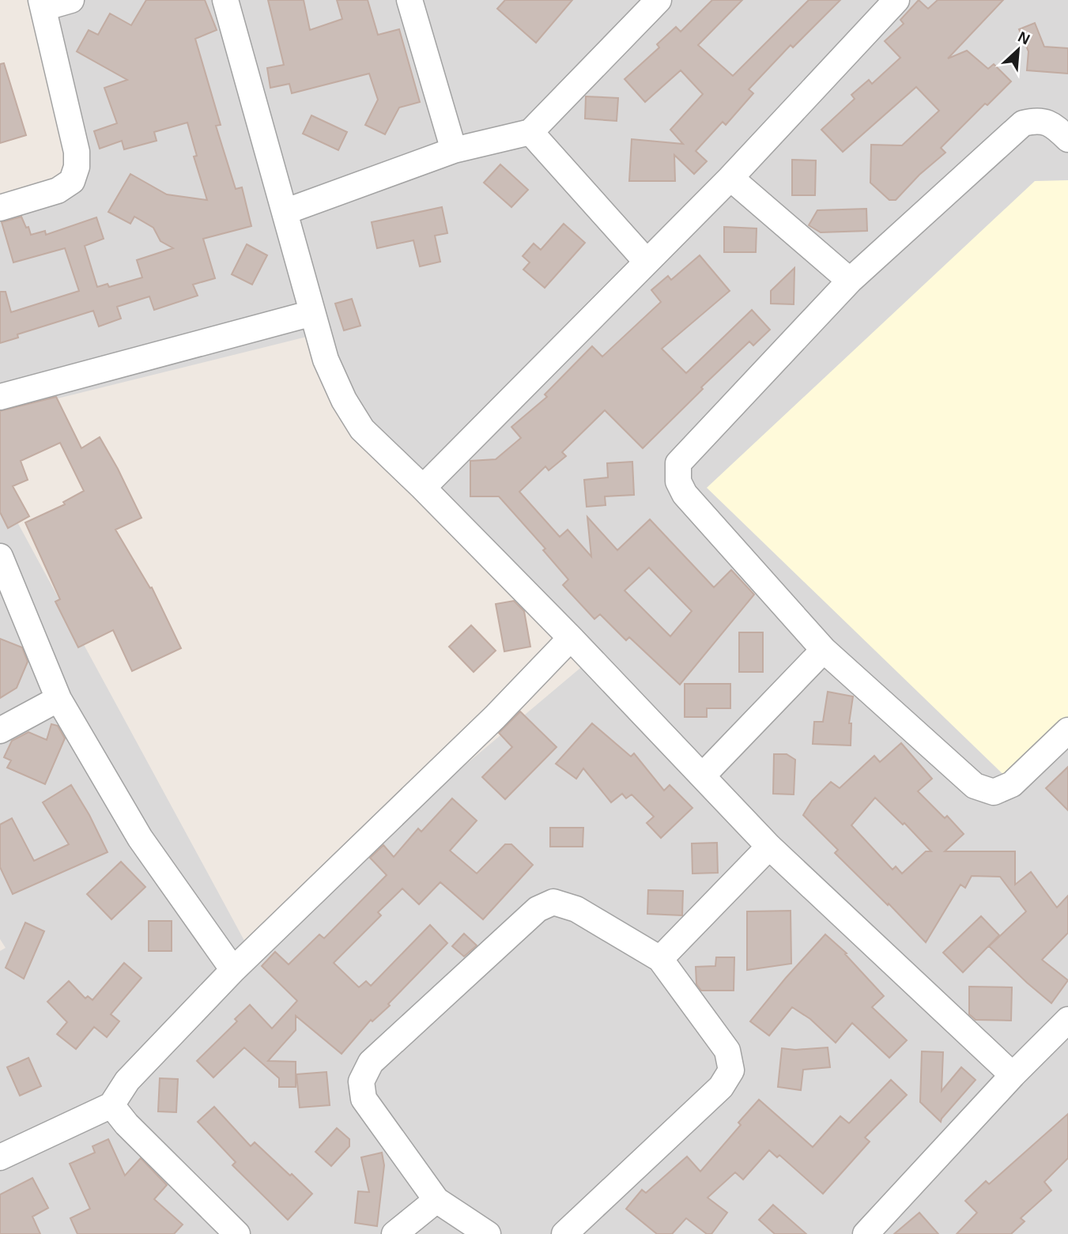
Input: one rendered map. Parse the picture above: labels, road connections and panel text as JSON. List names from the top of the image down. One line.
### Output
{"north":"top right"}
